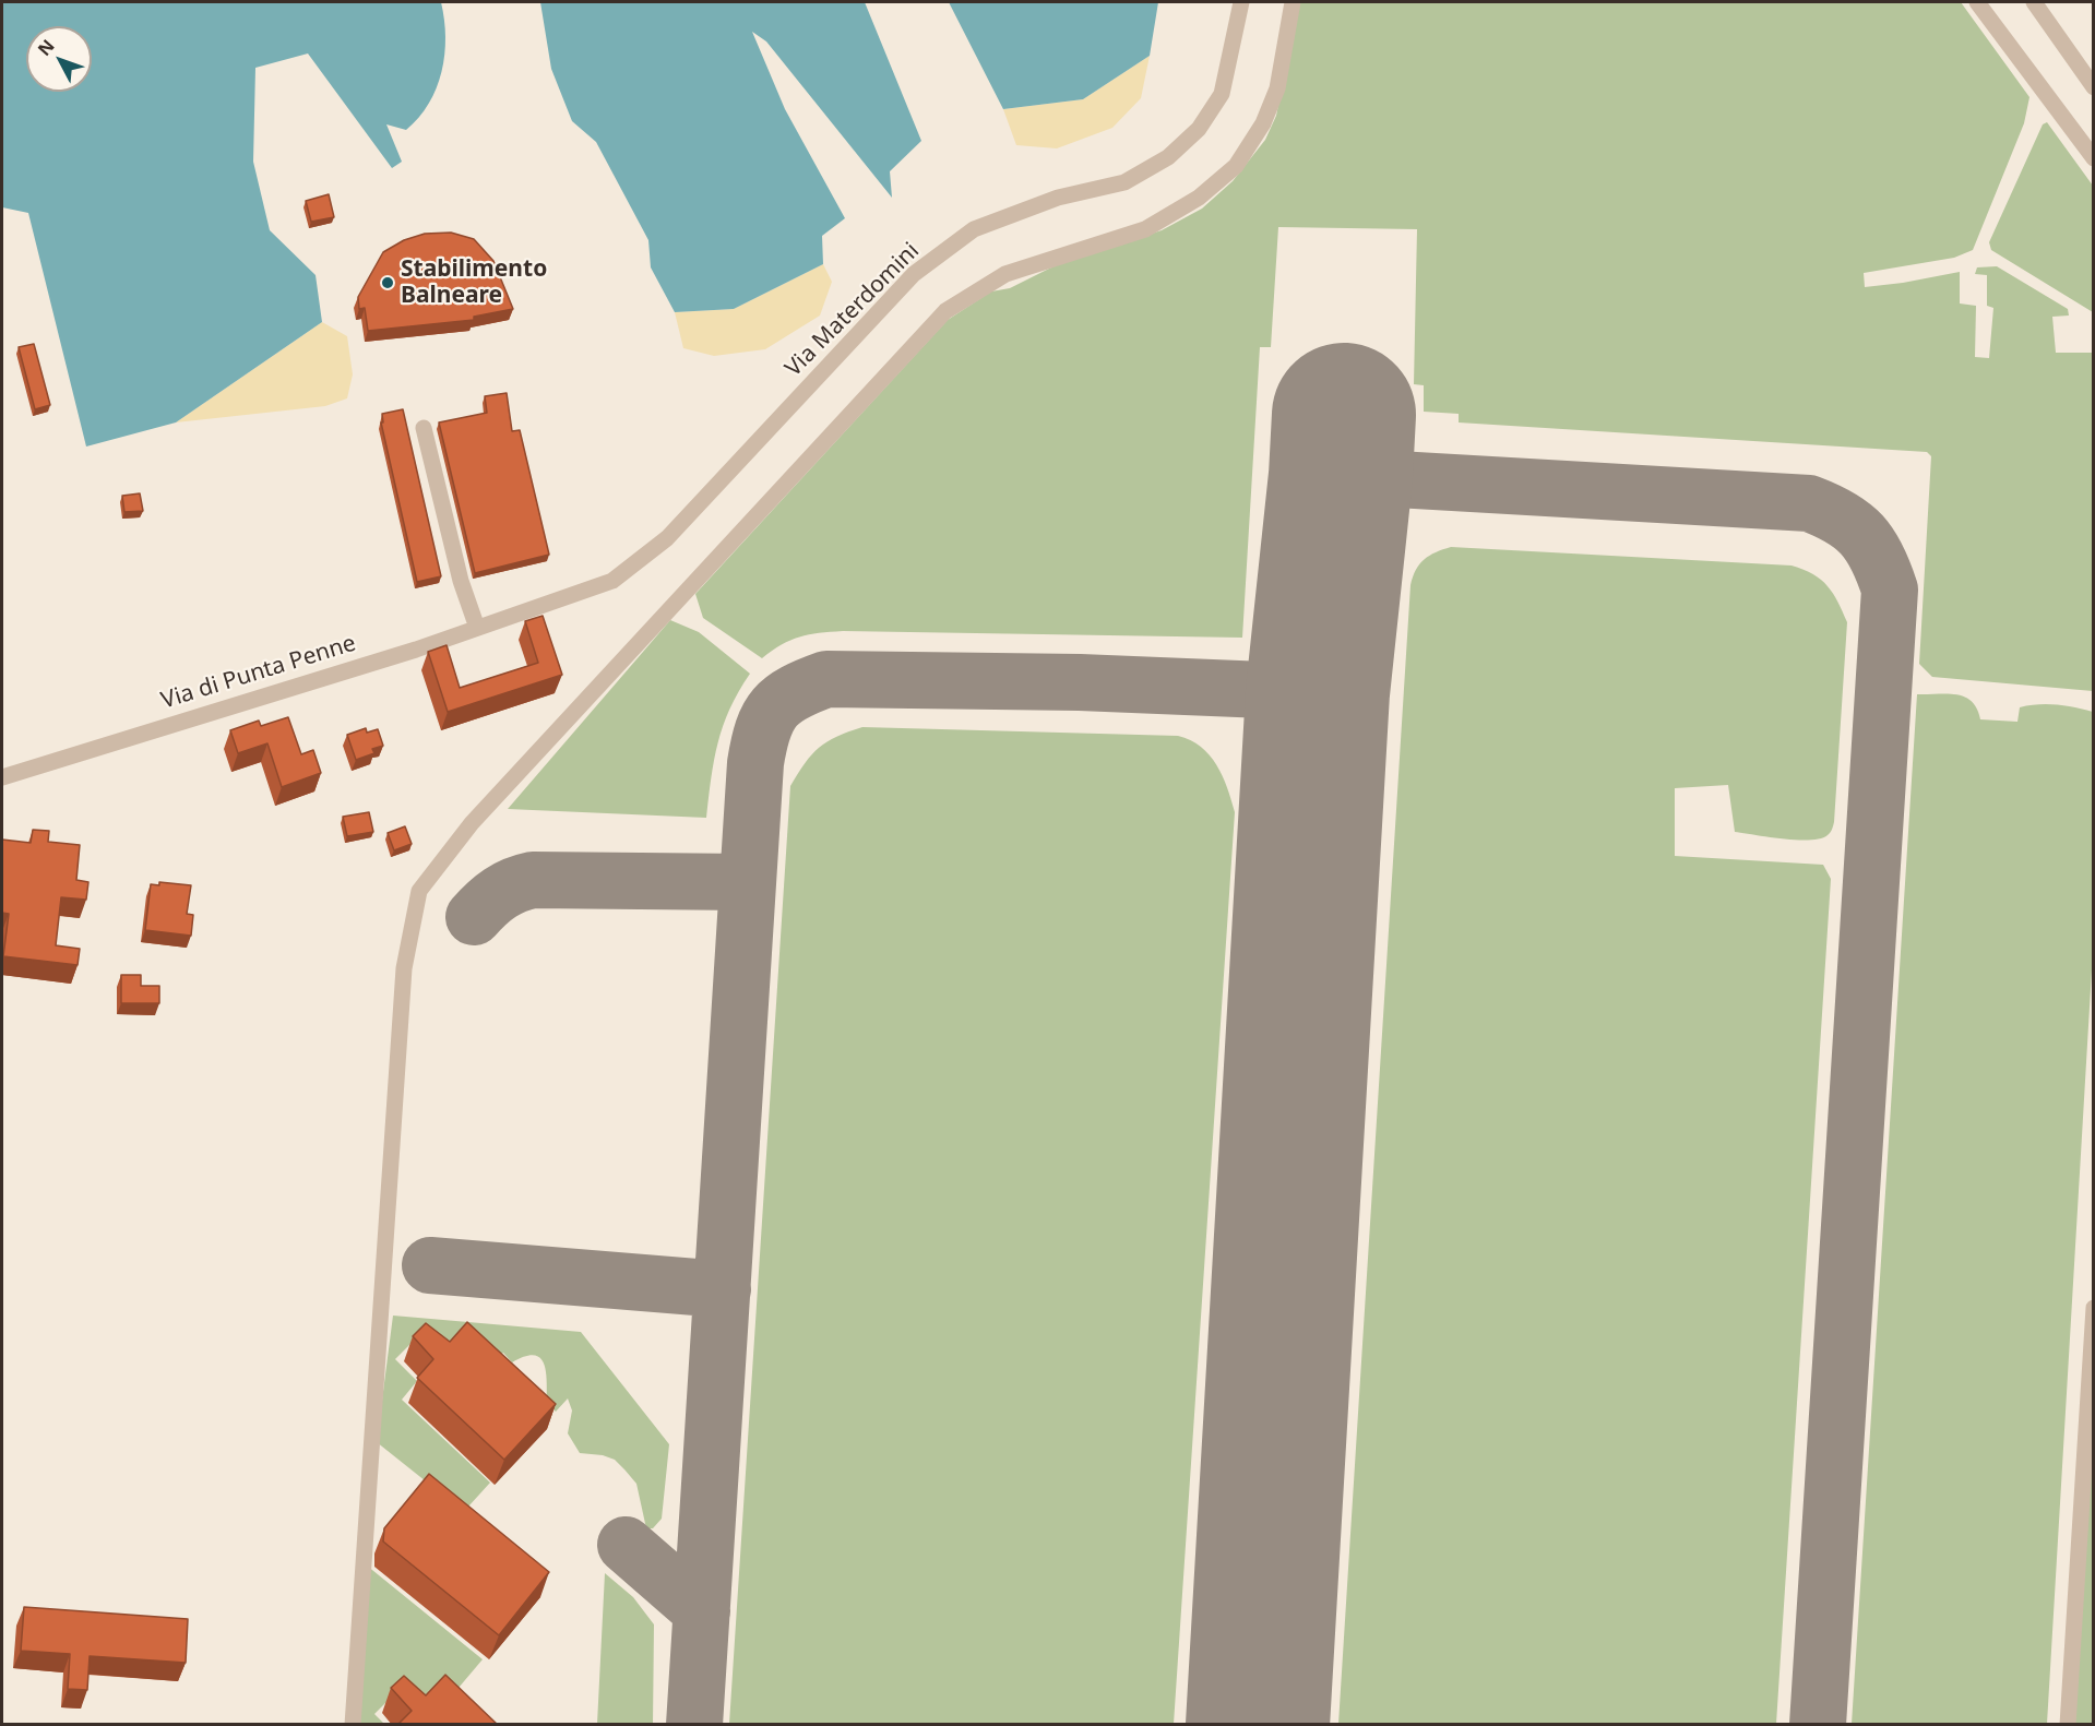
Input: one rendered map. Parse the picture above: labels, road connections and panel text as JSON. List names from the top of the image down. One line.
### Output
{"streets":{"street":["Via Materdomini","Via di Punta Penne"]},"crossings":[["Via Materdomini","Via di Punta Penne"]],"places":["Stabilimento Balneare"],"north":"top left"}
